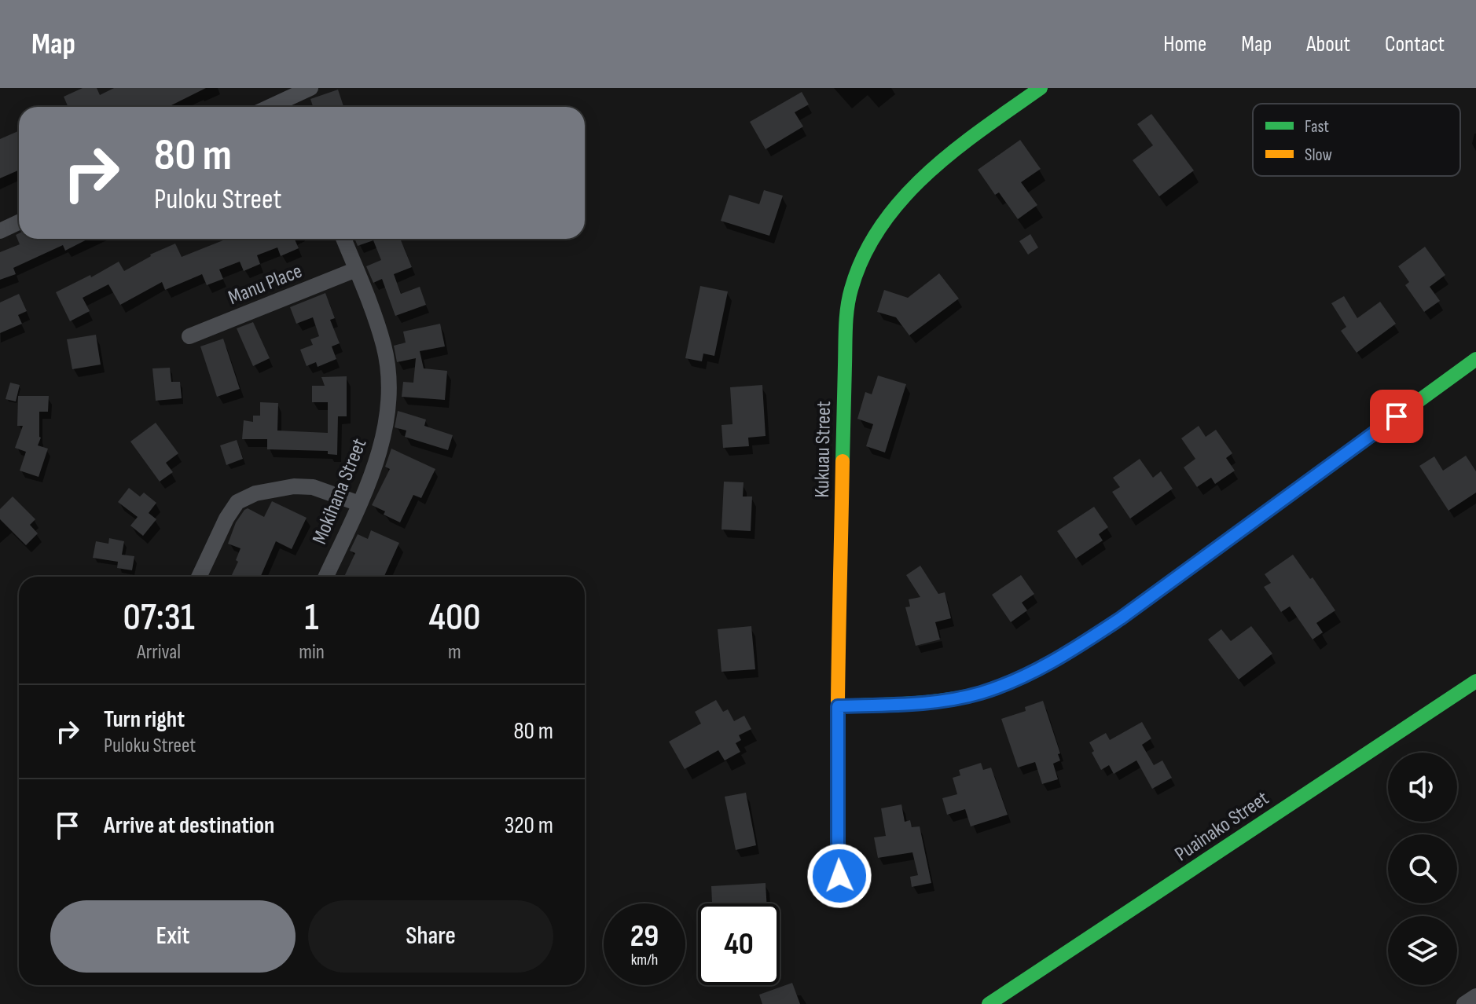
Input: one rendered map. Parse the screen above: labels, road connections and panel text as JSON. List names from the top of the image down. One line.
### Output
{"streets":{"main road":["Kukuau Street","Puainako Street"],"street":["Manu Place","Mokihana Street"]},"crossings":[["Manu Place","Mokihana Street"]],"legend":["Fast","Slow"],"page":{"header":"Map","nav":["Home","Map","About","Contact"],"turn":["80 m","Puloku Street"],"eta":["07:31","Arrival","1","min","400","m"],"list":[{"name":"Turn right","note":"Puloku Street","value":"80 m"},{"name":"Arrive at destination","value":"320 m"}],"buttons":["Exit","Share"],"speed":"29 km/h","limit":"40"}}
